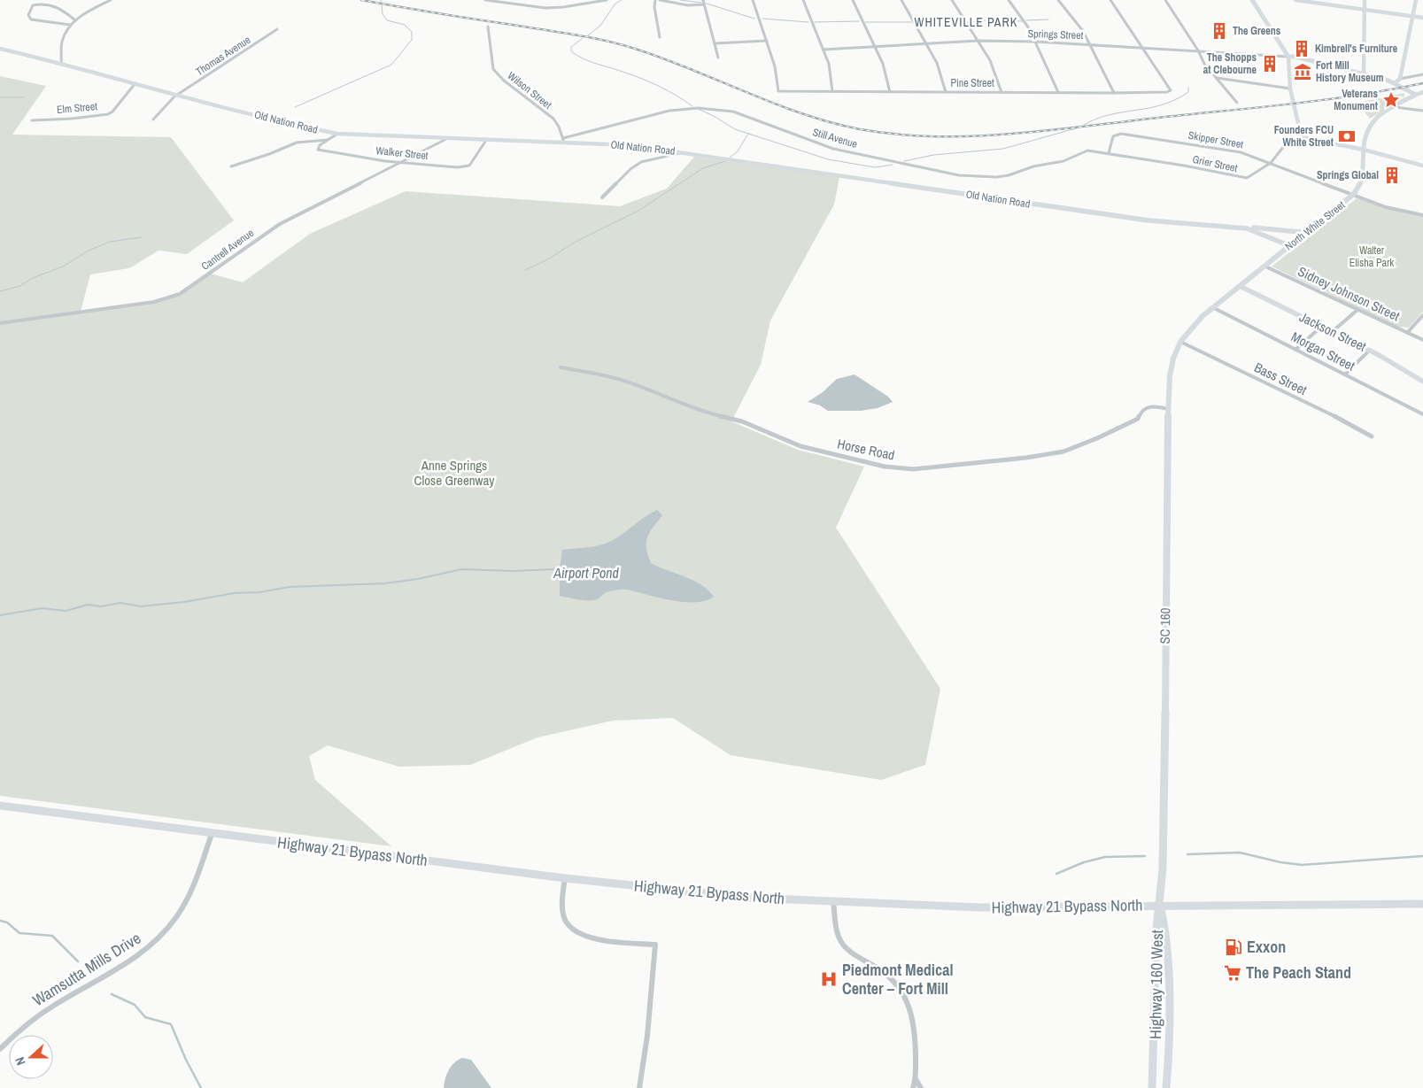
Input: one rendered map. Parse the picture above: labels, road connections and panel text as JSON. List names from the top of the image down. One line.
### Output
{"streets":{"main road":["Old Nation Road","North White Street","Jackson Street","SC 160","Highway 21 Bypass North","Highway 160 West"],"street":["Springs Street","Thomas Avenue","Pine Street","Wilson Street","Elm Street","Still Avenue","Skipper Street","Walker Street","Grier Street","Cantrell Avenue","Sidney Johnson Street","Morgan Street","Bass Street","Horse Road","Wamsutta Mills Drive"]},"crossings":[["Springs Street","Pine Street"],["Thomas Avenue","Old Nation Road"],["Wilson Street","Old Nation Road"],["Wilson Street","Still Avenue"],["Elm Street","Old Nation Road"],["Old Nation Road","Still Avenue"],["Old Nation Road","Walker Street"],["Old Nation Road","North White Street"],["Old Nation Road","Cantrell Avenue"],["Still Avenue","Skipper Street"],["Still Avenue","Grier Street"],["Skipper Street","Grier Street"],["Skipper Street","North White Street"],["Walker Street","Cantrell Avenue"],["North White Street","Sidney Johnson Street"],["North White Street","Jackson Street"],["North White Street","Morgan Street"],["North White Street","Bass Street"],["North White Street","SC 160"],["Bass Street","SC 160"],["Horse Road","SC 160"],["SC 160","Highway 21 Bypass North"],["SC 160","Highway 160 West"],["Highway 21 Bypass North","Wamsutta Mills Drive"],["Highway 21 Bypass North","Highway 160 West"]],"districts":["WHITEVILLE PARK"],"water":["Airport Pond"],"parks":["Walter Elisha Park","Anne Springs Close Greenway"],"places":{"building":["The Greens","Kimbrell's Furniture","The Shopps at Clebourne","Springs Global"],"museum":["Fort Mill History Museum"],"place":["Veterans Monument"],"bank":["Founders FCU White Street"],"fuel station":["Exxon"],"supermarket":["The Peach Stand"],"hospital":["Piedmont Medical Center – Fort Mill"]},"north":"left"}
